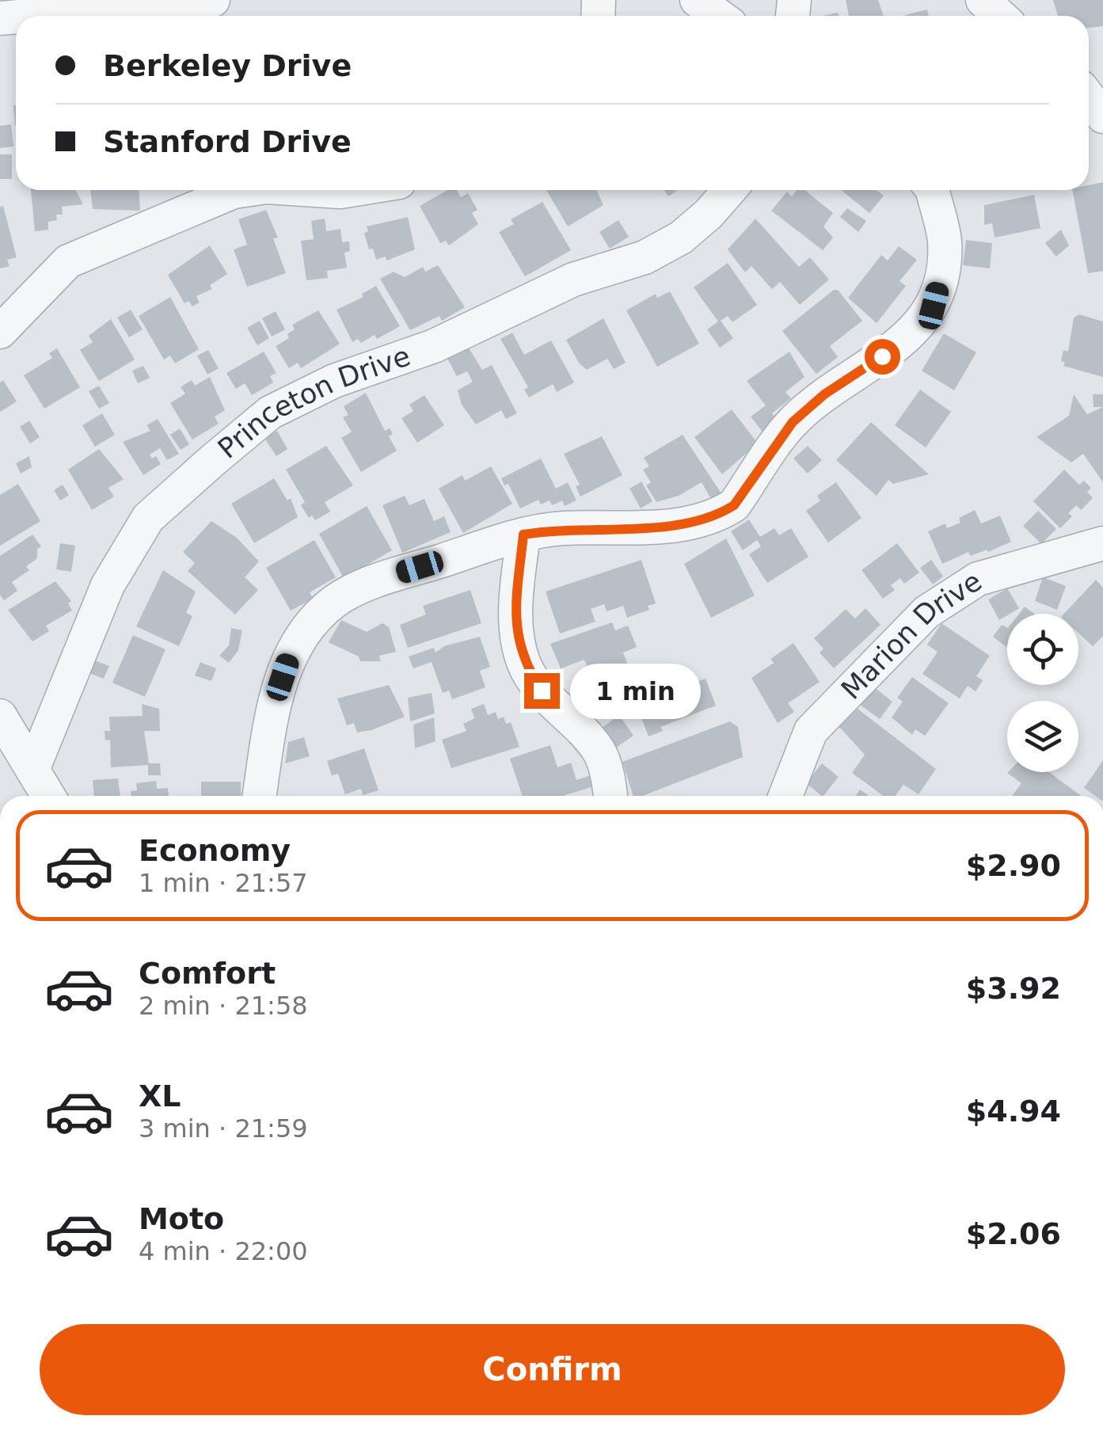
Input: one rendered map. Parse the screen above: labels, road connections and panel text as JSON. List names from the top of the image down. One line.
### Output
{"streets":{"street":["Princeton Drive","Marion Drive"]},"page":{"banner":["Berkeley Drive","Stanford Drive"],"bubble":"1 min","list":[{"name":"Economy","note":"1 min · 21:57","value":"$2.90"},{"name":"Comfort","note":"2 min · 21:58","value":"$3.92"},{"name":"XL","note":"3 min · 21:59","value":"$4.94"},{"name":"Moto","note":"4 min · 22:00","value":"$2.06"}],"buttons":"Confirm"}}
